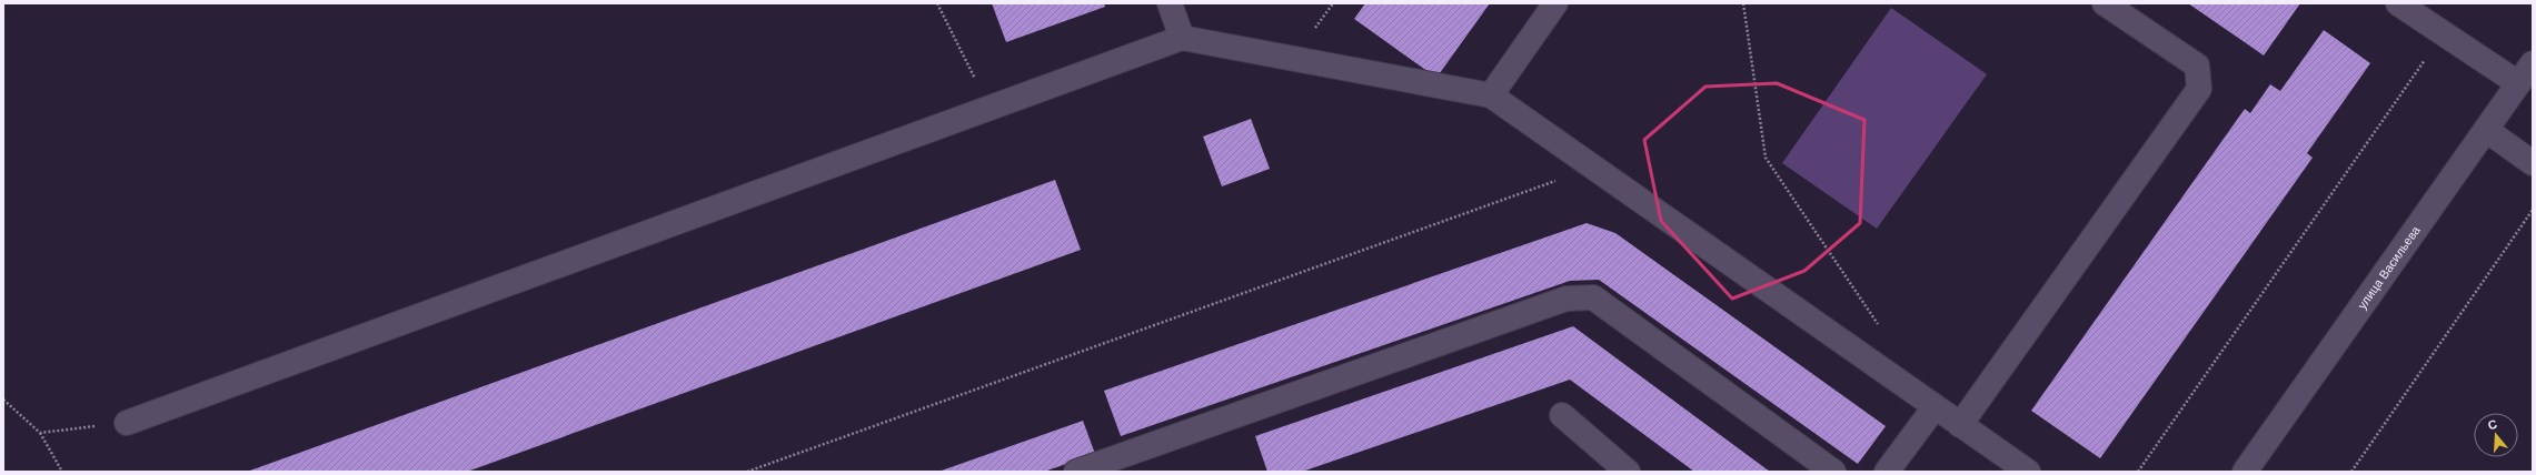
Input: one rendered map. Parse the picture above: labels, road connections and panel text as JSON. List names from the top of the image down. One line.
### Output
{"streets":{"street":["улица Васильева"]},"north":"top"}
